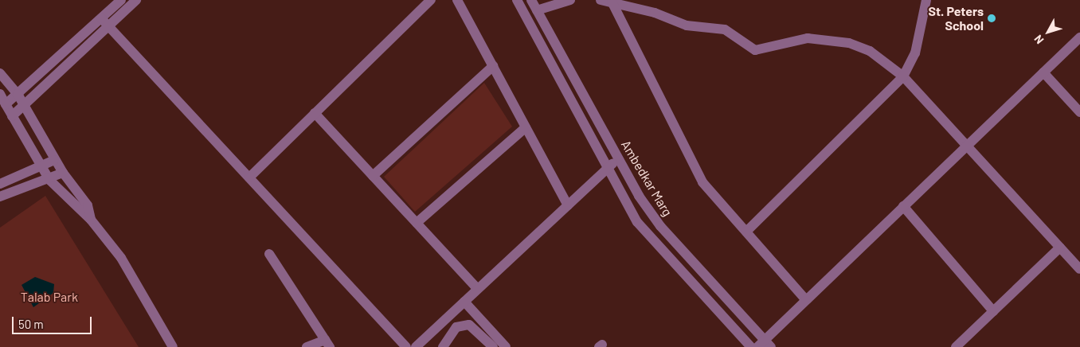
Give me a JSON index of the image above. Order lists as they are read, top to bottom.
{
  "streets": {
    "street": ["Ambedkar Marg"]
  },
  "parks": ["Talab Park"],
  "places": ["St. Peters School"],
  "scale_bar": "50 m",
  "north": "bottom left"
}
